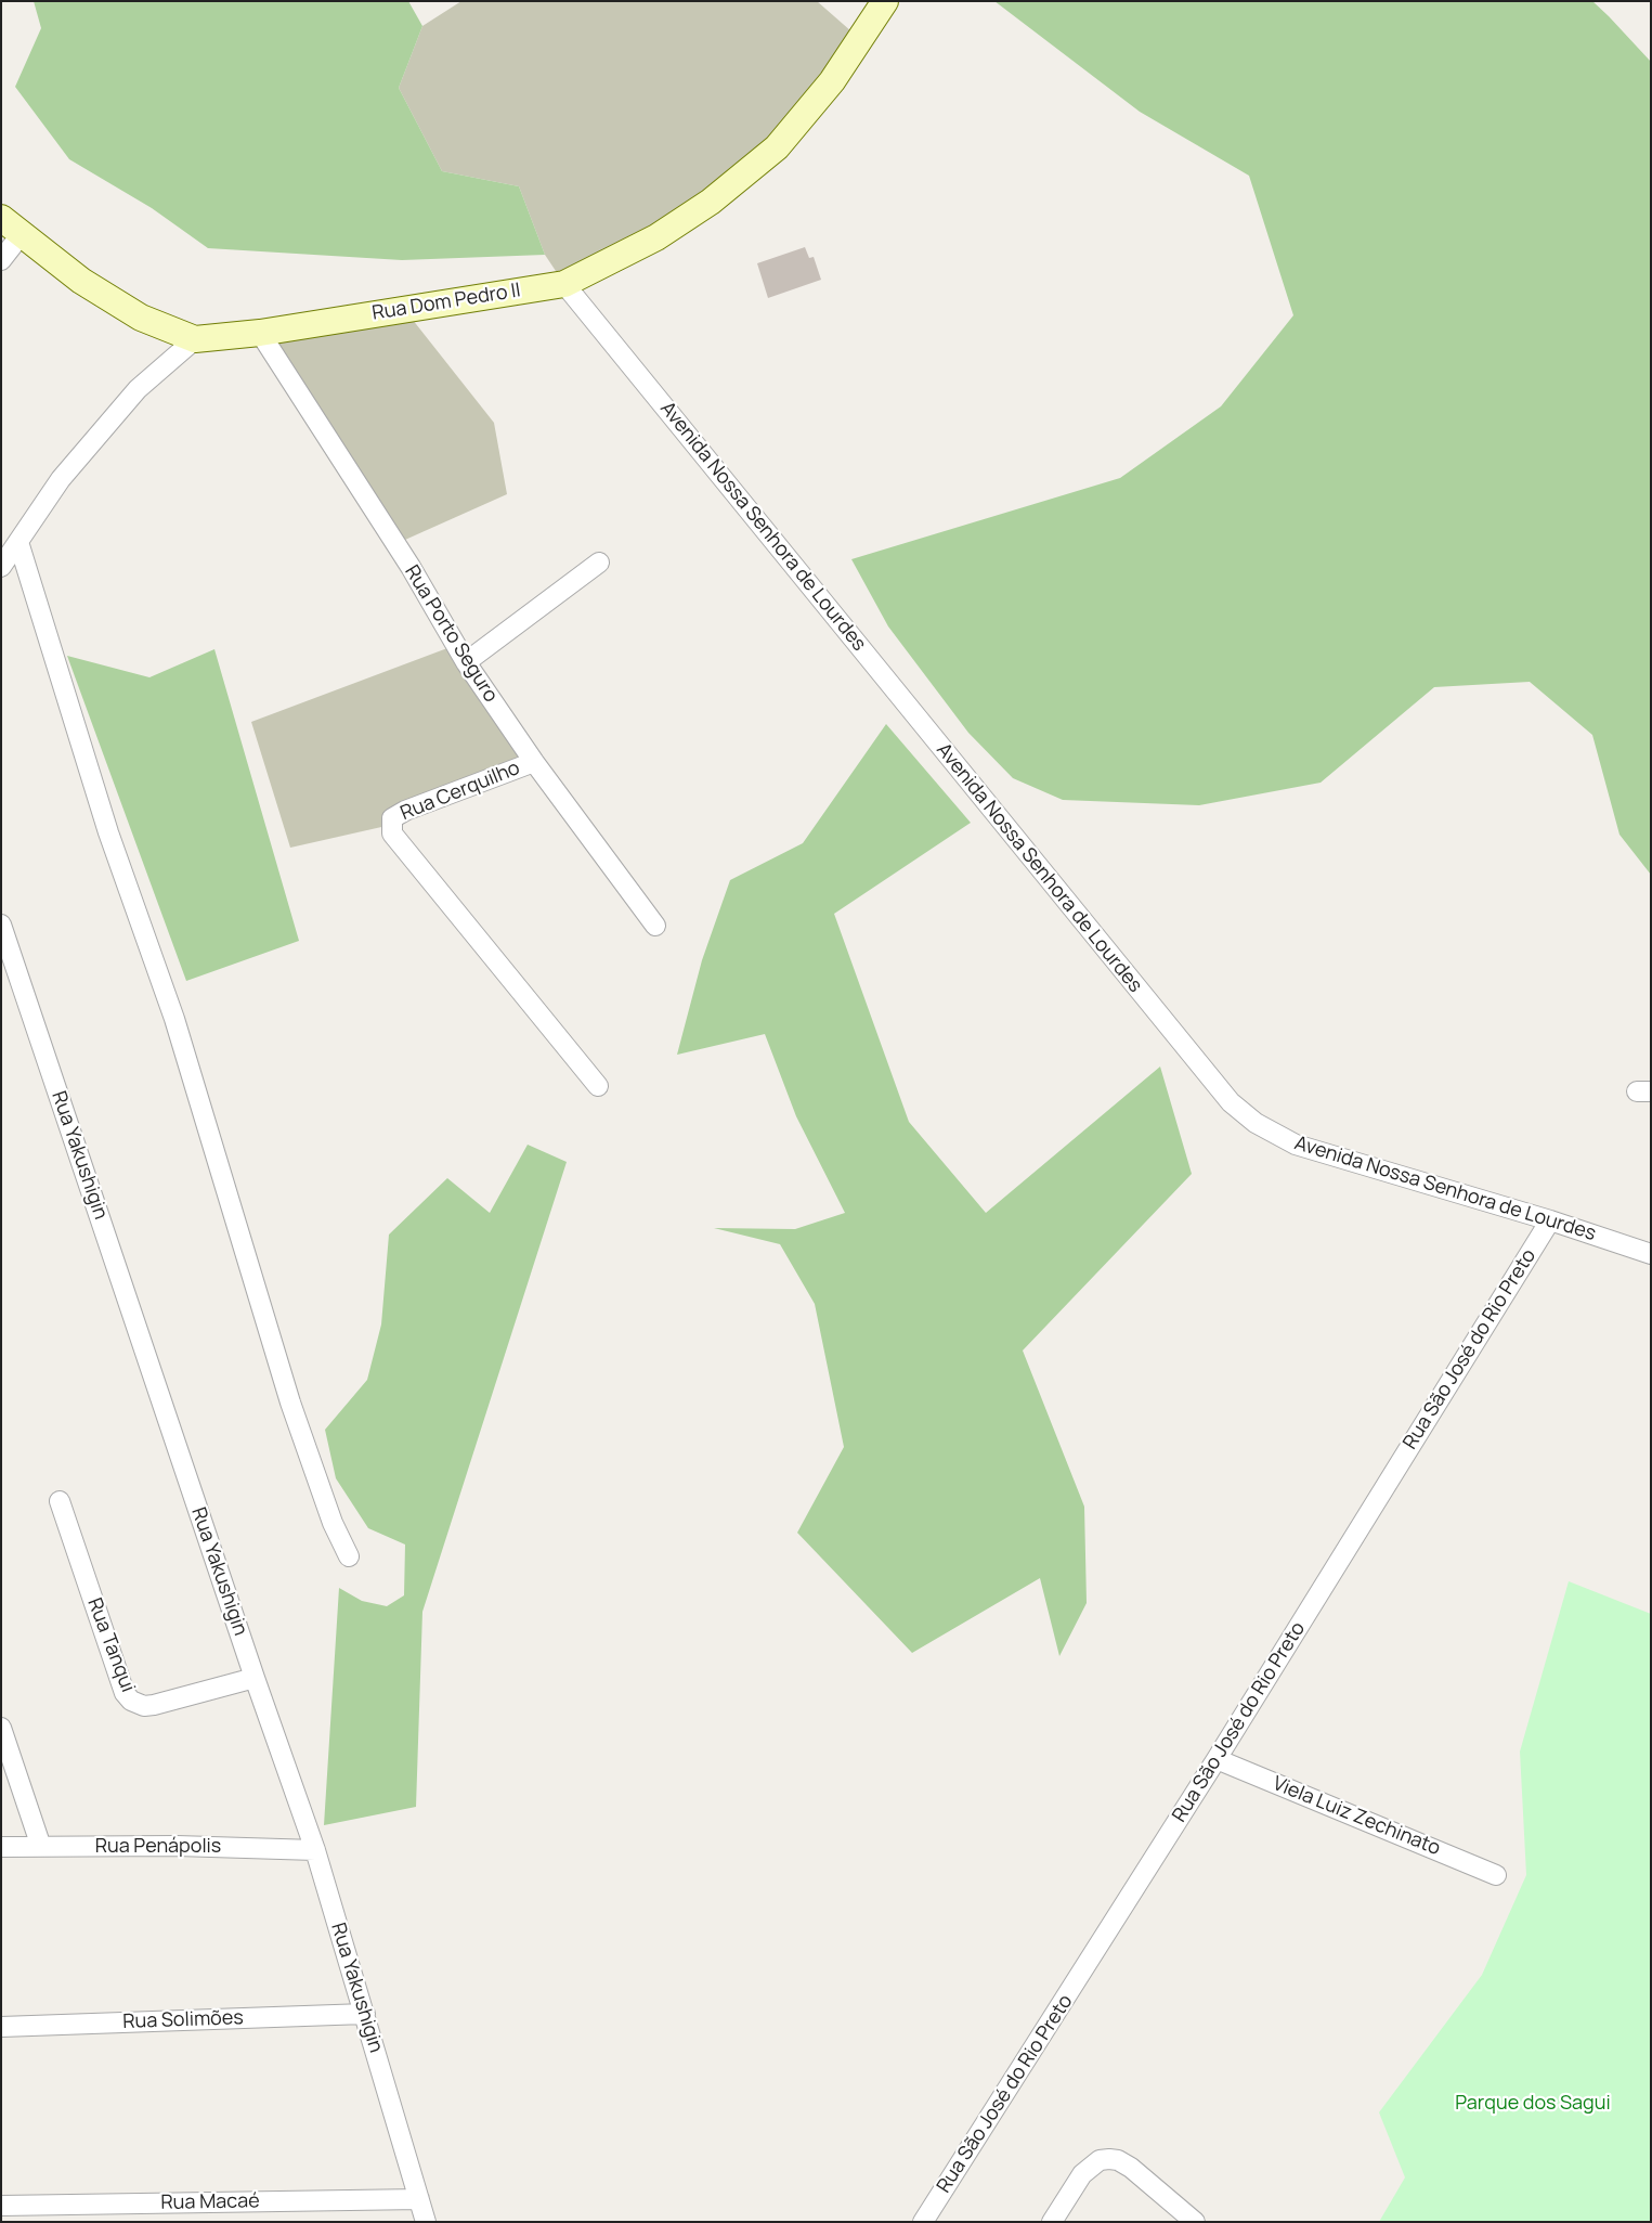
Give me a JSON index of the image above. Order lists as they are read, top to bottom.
{
  "streets": {
    "street": [
      "Rua Dom Pedro II",
      "Avenida Nossa Senhora de Lourdes",
      "Rua Porto Seguro",
      "Rua Cerquilho",
      "Rua Yakushigin",
      "Rua São José do Rio Preto",
      "Rua Tanqui",
      "Viela Luiz Zechinato",
      "Rua Penápolis",
      "Rua Solimões",
      "Rua Macaé"
    ]
  },
  "crossings": [
    ["Rua Dom Pedro II", "Avenida Nossa Senhora de Lourdes"],
    ["Rua Dom Pedro II", "Rua Porto Seguro"],
    ["Avenida Nossa Senhora de Lourdes", "Rua São José do Rio Preto"],
    ["Rua Porto Seguro", "Rua Cerquilho"],
    ["Rua Yakushigin", "Rua Tanqui"],
    ["Rua Yakushigin", "Rua Penápolis"],
    ["Rua Yakushigin", "Rua Solimões"],
    ["Rua Yakushigin", "Rua Macaé"],
    ["Rua São José do Rio Preto", "Viela Luiz Zechinato"]
  ],
  "parks": ["Parque dos Sagui"]
}
